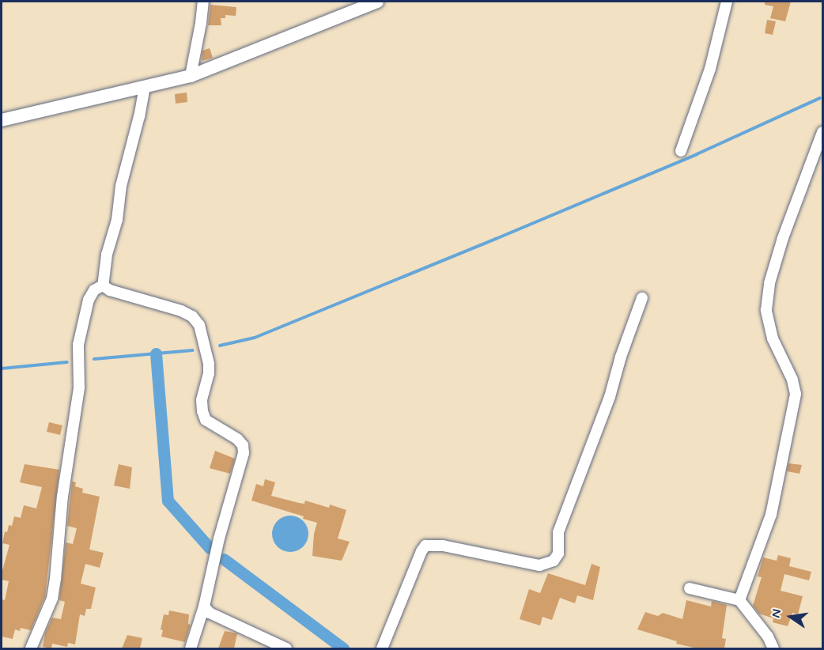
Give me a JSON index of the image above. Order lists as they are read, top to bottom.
{
  "north": "left"
}
